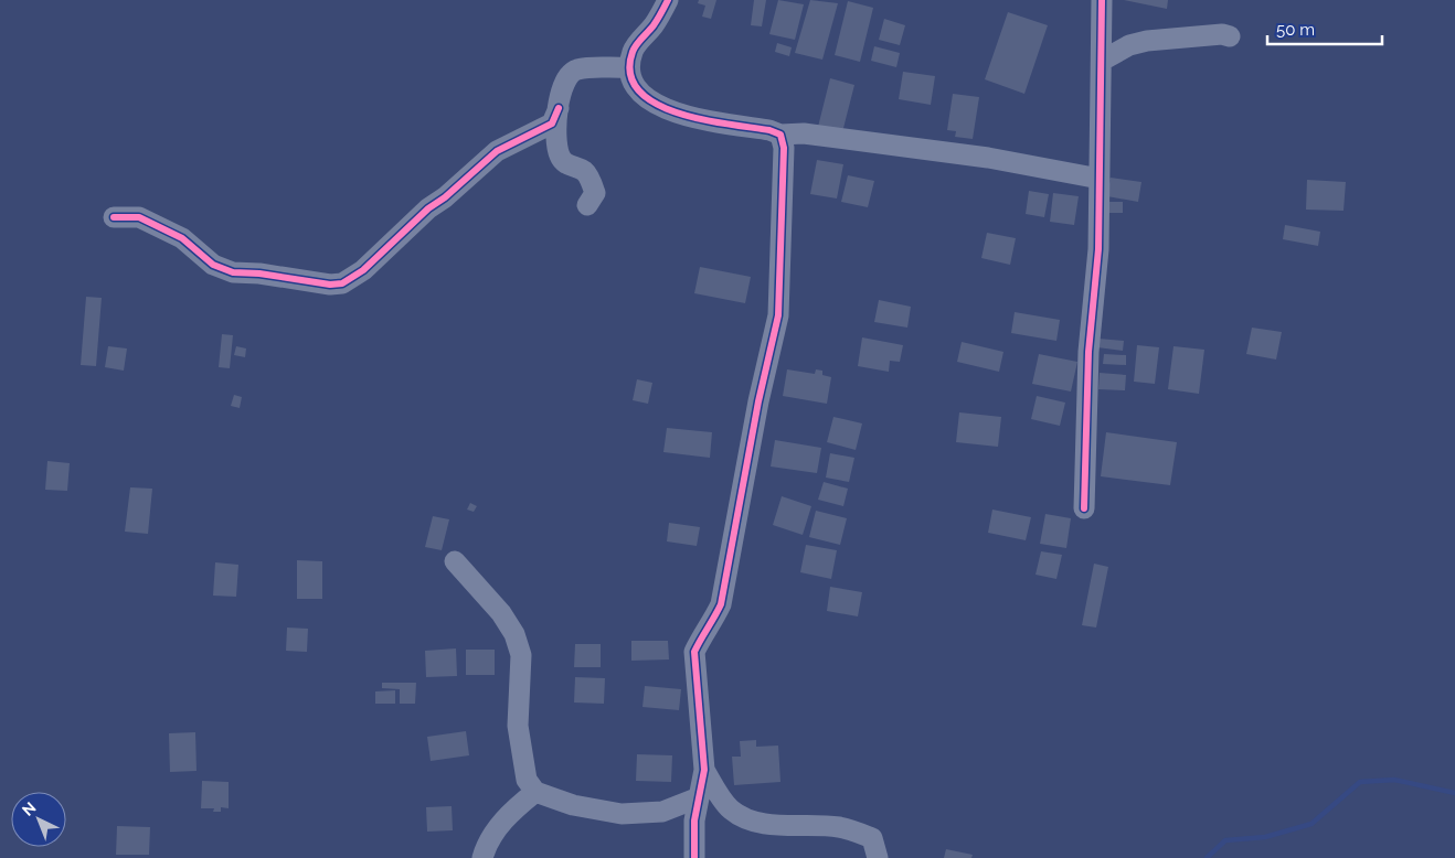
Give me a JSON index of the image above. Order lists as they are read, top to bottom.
{
  "scale_bar": "50 m",
  "north": "top left"
}
